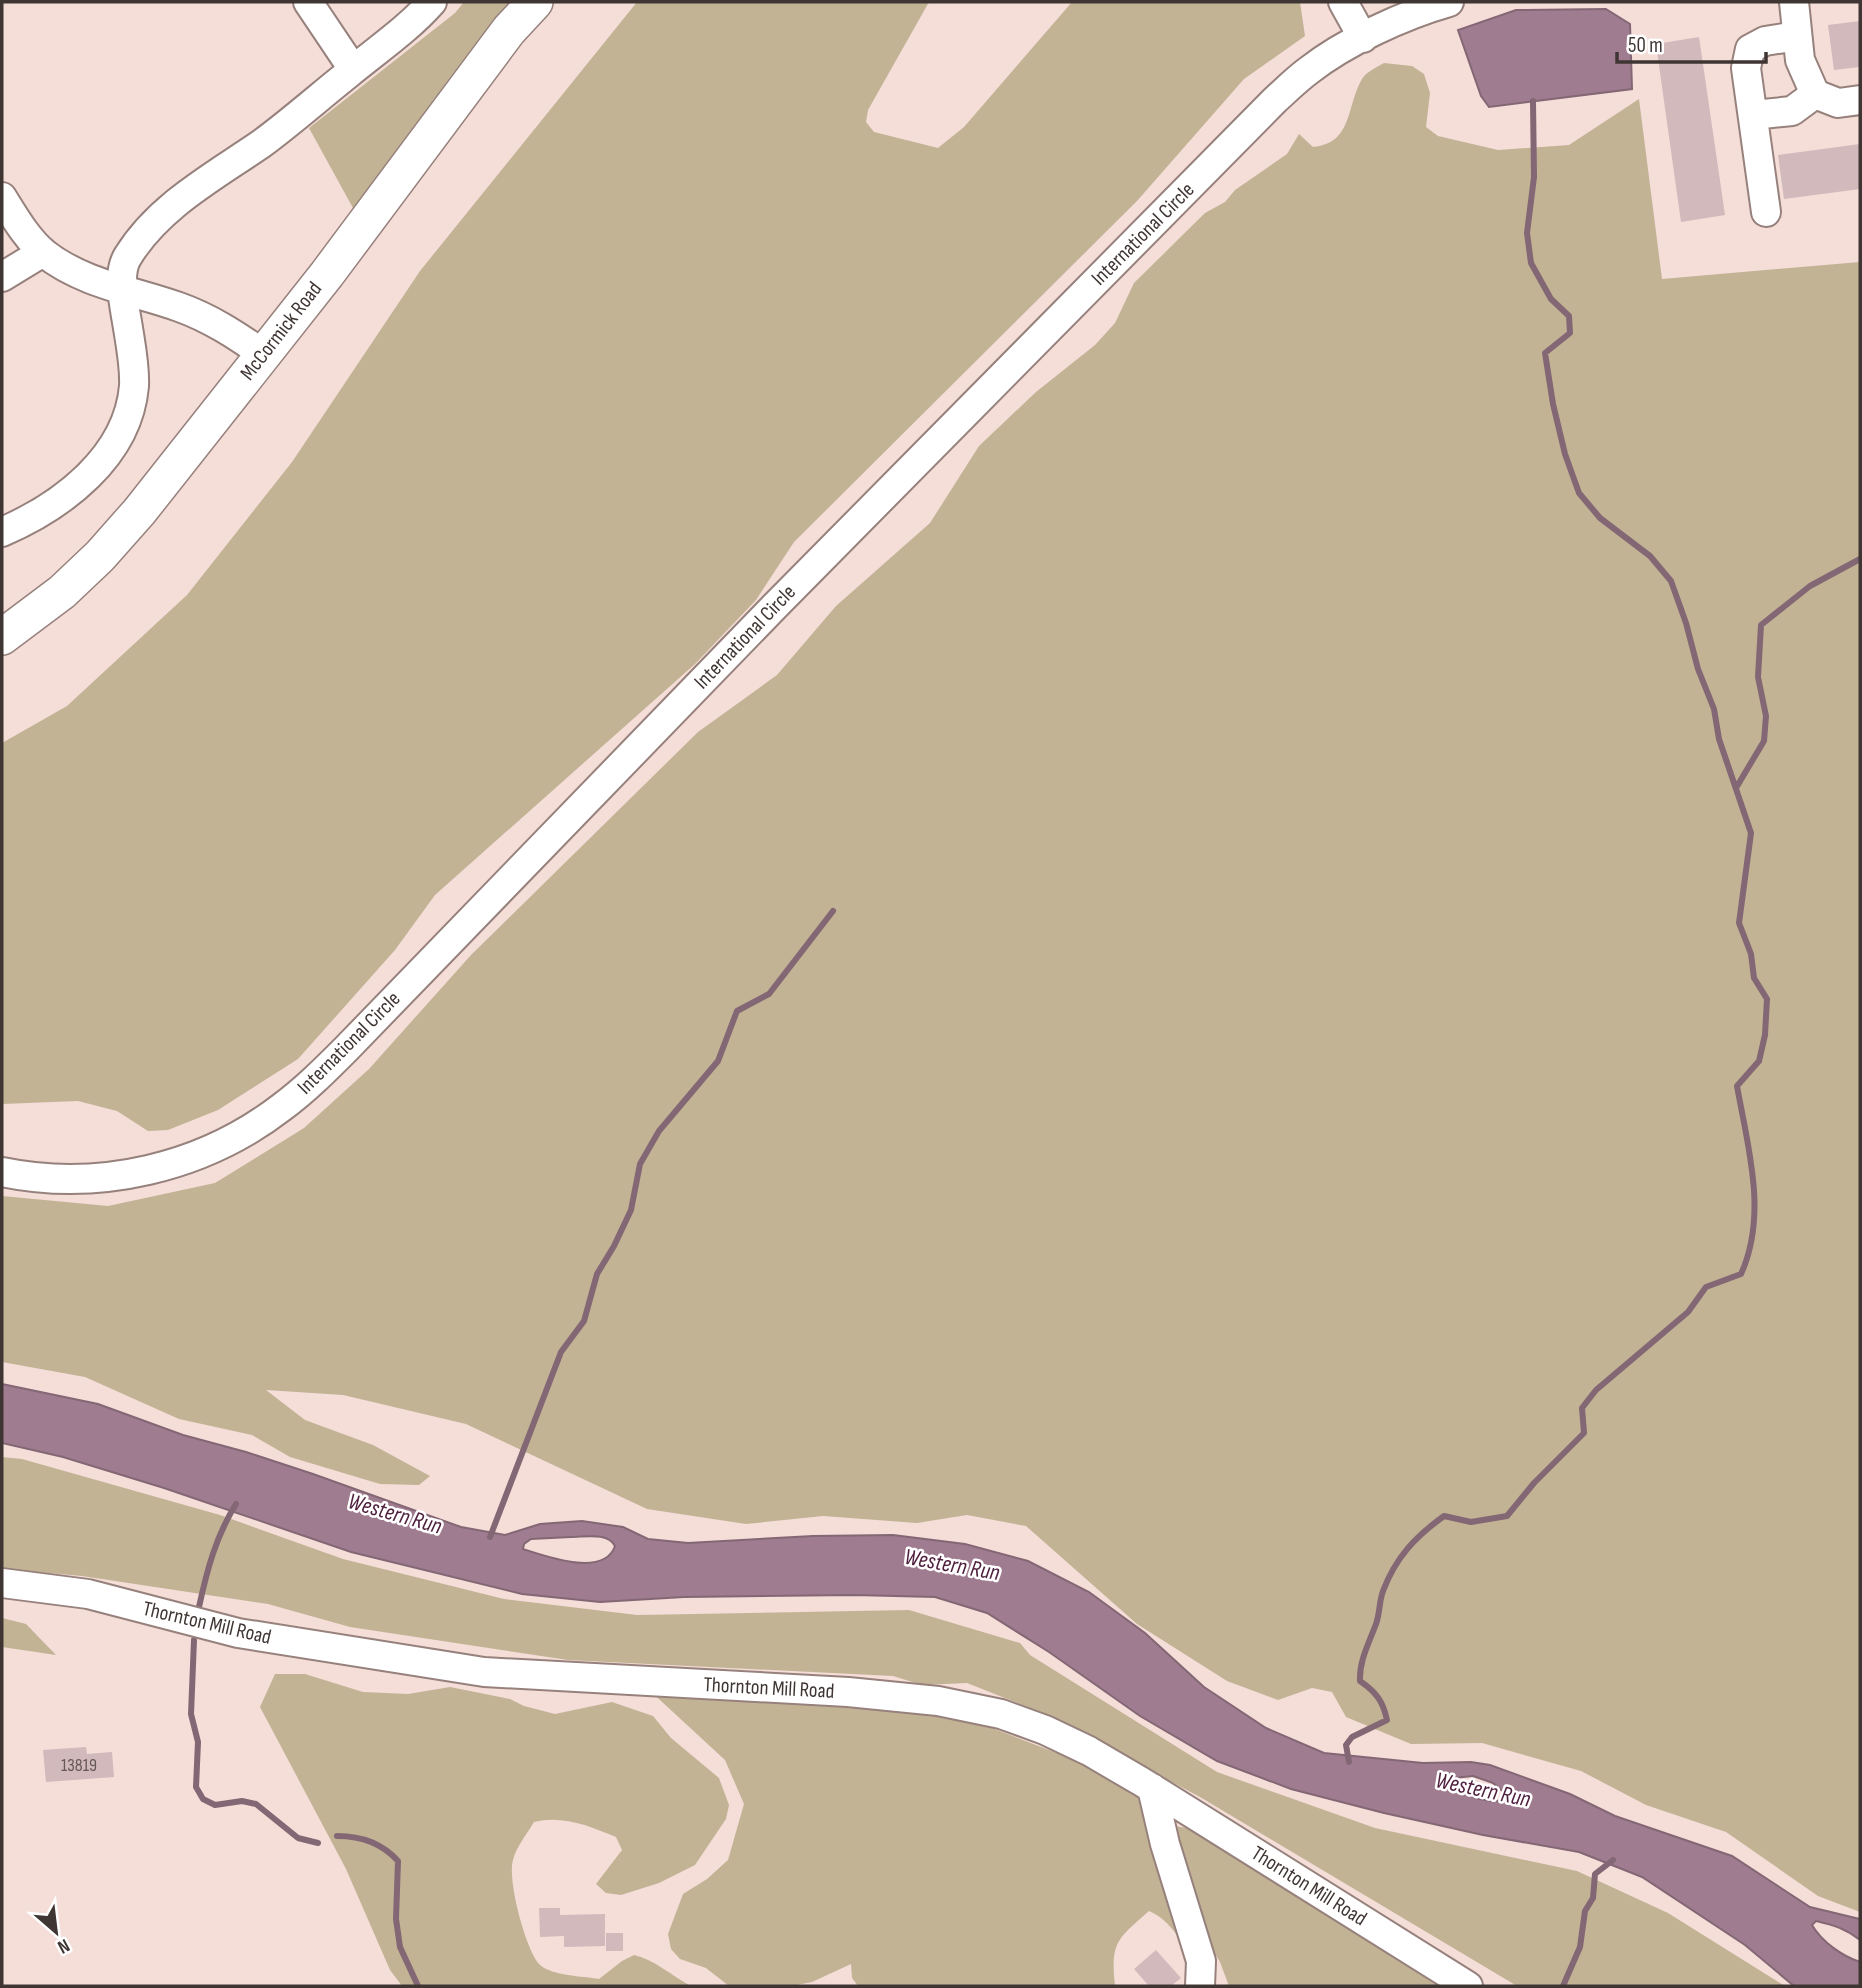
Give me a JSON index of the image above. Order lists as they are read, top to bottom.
{
  "streets": {
    "main road": ["McCormick Road"],
    "street": ["International Circle", "Thornton Mill Road"]
  },
  "water": ["Western Run"],
  "house_numbers": ["13819"],
  "scale_bar": "50 m",
  "north": "bottom right"
}
